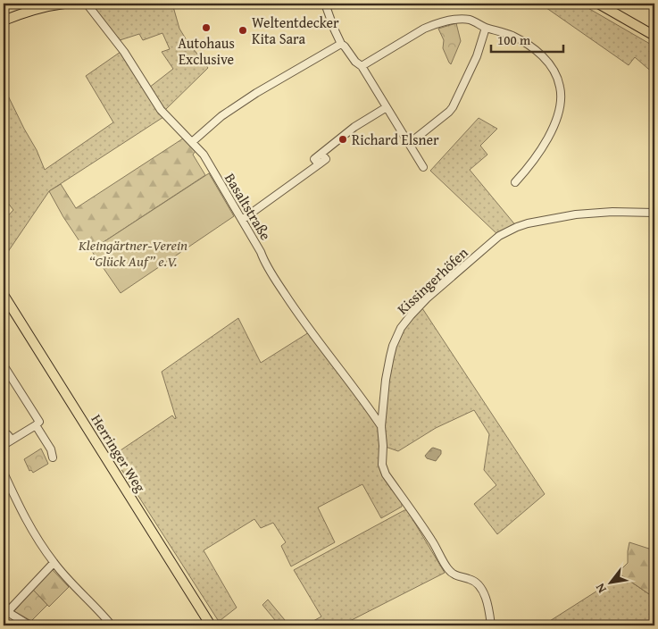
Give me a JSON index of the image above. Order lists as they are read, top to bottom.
{
  "streets": {
    "main road": ["Herringer Weg"],
    "street": ["Basaltstraße", "Kissingerhöfen"]
  },
  "crossings": [
    ["Basaltstraße", "Kissingerhöfen"]
  ],
  "parks": ["Kleingärtner-Verein “Glück Auf” e.V."],
  "places": ["Autohaus Exclusive", "Weltentdecker Kita Sara", "Richard Elsner"],
  "scale_bar": "100 m",
  "north": "bottom left"
}
